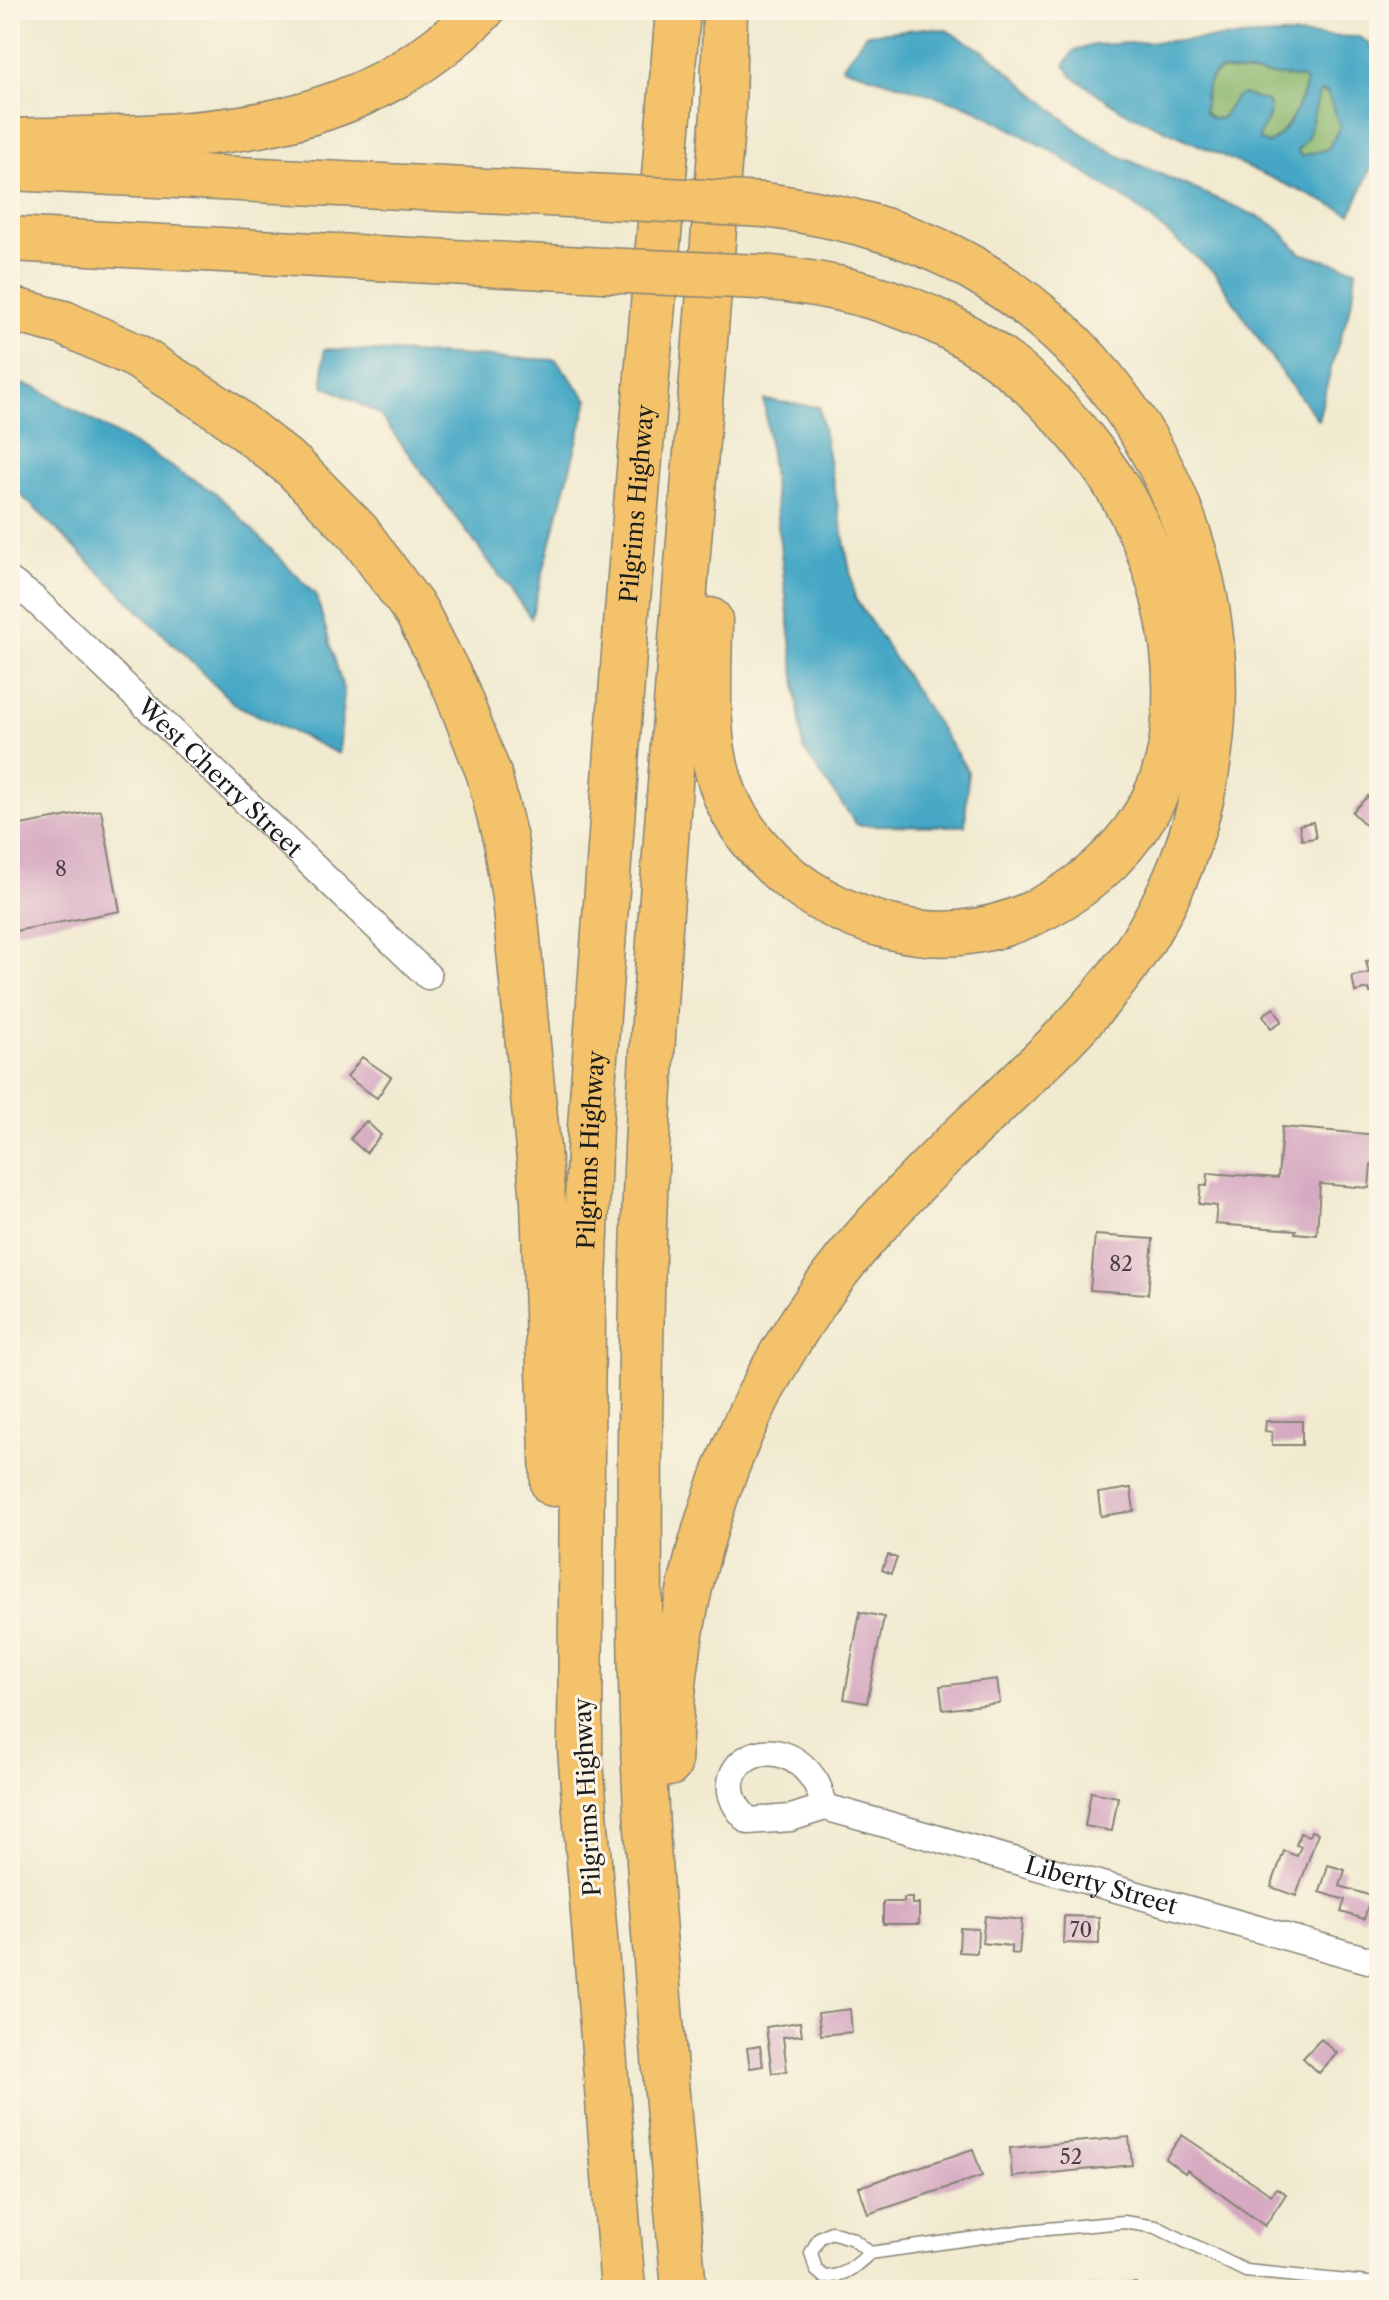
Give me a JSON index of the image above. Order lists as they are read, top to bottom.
{
  "streets": {
    "highway": ["Pilgrims Highway"],
    "street": ["West Cherry Street", "Liberty Street"]
  },
  "house_numbers": [
    "8",
    "82",
    "70",
    "52"
  ]
}
